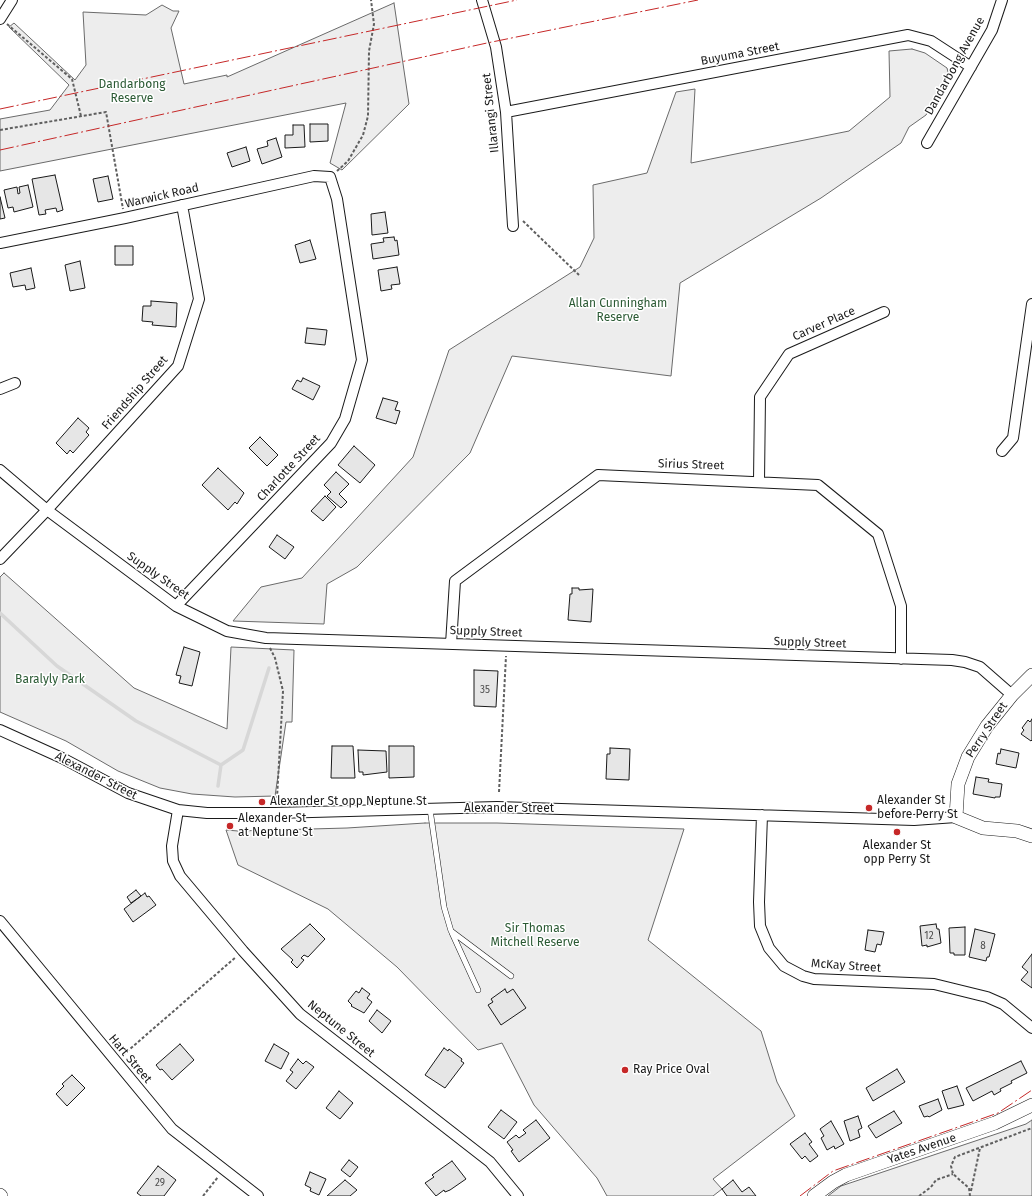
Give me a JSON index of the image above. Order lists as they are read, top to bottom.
{
  "streets": {
    "street": [
      "Buyuma Street",
      "Dandarbong Avenue",
      "Illarangi Street",
      "Warwick Road",
      "Carver Place",
      "Friendship Street",
      "Sirius Street",
      "Charlotte Street",
      "Supply Street",
      "Perry Street",
      "Alexander Street",
      "McKay Street",
      "Neptune Street",
      "Hart Street",
      "Yates Avenue"
    ]
  },
  "crossings": [
    ["Buyuma Street", "Dandarbong Avenue"],
    ["Buyuma Street", "Illarangi Street"],
    ["Warwick Road", "Friendship Street"],
    ["Warwick Road", "Charlotte Street"],
    ["Carver Place", "Sirius Street"],
    ["Friendship Street", "Supply Street"],
    ["Sirius Street", "Supply Street"],
    ["Charlotte Street", "Supply Street"],
    ["Supply Street", "Perry Street"],
    ["Perry Street", "Alexander Street"],
    ["Alexander Street", "McKay Street"],
    ["Alexander Street", "Neptune Street"]
  ],
  "parks": [
    "Dandarbong Reserve",
    "Allan Cunningham Reserve",
    "Baralyly Park",
    "Sir Thomas Mitchell Reserve"
  ],
  "places": [
    "Alexander St opp Neptune St",
    "Alexander St before Perry St",
    "Alexander St at Neptune St",
    "Alexander St opp Perry St",
    "Ray Price Oval"
  ],
  "house_numbers": [
    "35",
    "12",
    "8",
    "29"
  ]
}
